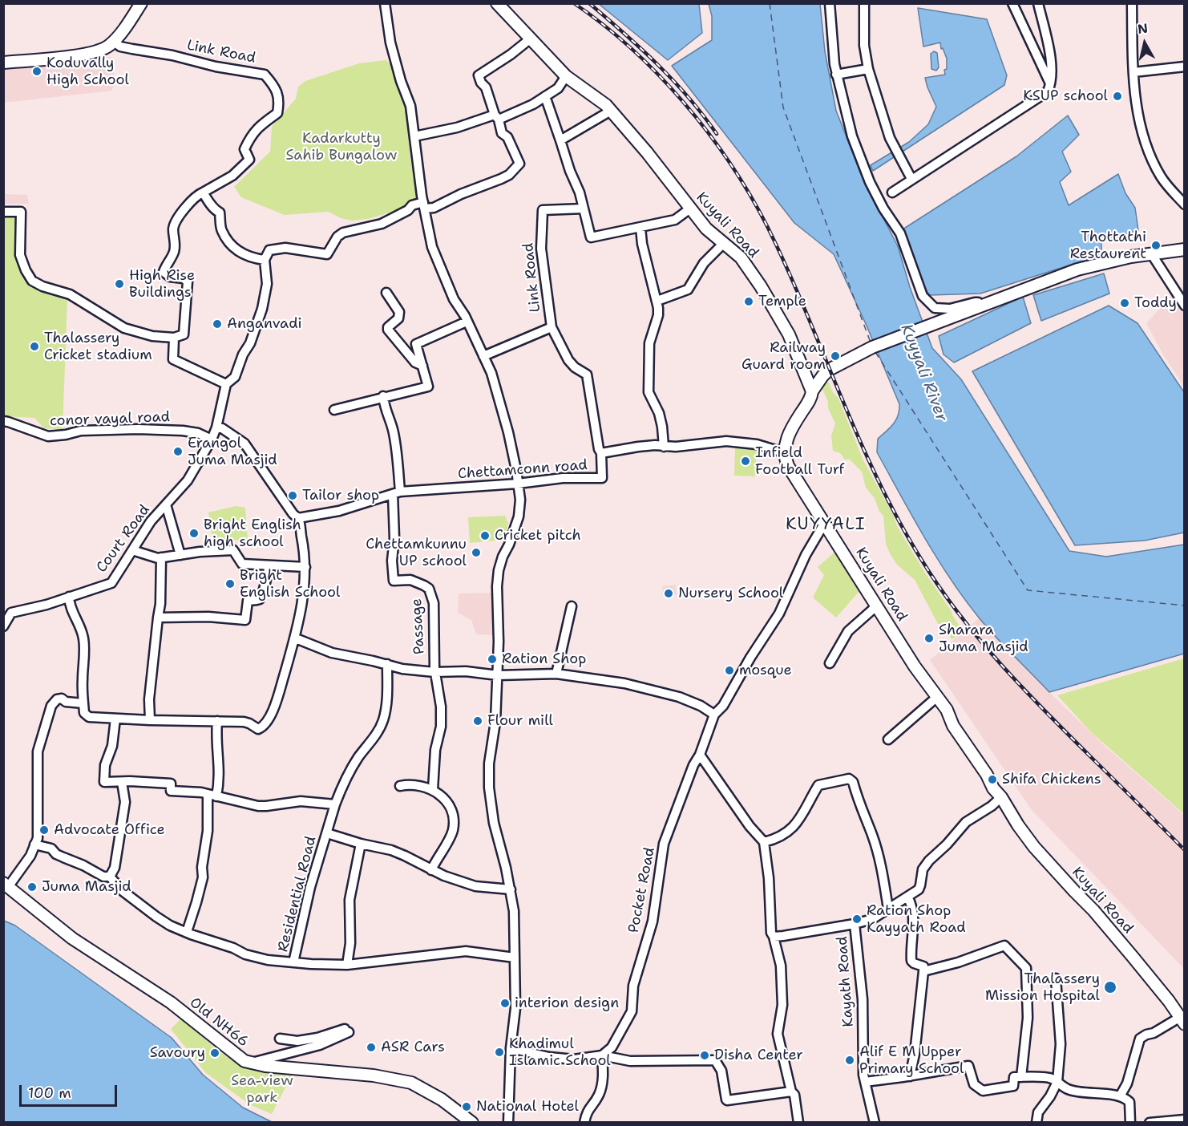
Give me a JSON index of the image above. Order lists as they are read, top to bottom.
{
  "streets": {
    "main road": ["Kuyali Road", "Old NH66"],
    "street": [
      "Link Road",
      "conor vayal road",
      "Chettamconn road",
      "Court Road",
      "Passage",
      "Pocket Road",
      "Residential Road",
      "Kayath Road"
    ]
  },
  "crossings": [
    ["Link Road", "Chettamconn road"],
    ["Kuyali Road", "Chettamconn road"],
    ["Kuyali Road", "Pocket Road"],
    ["Kuyali Road", "Kayath Road"],
    ["conor vayal road", "Court Road"],
    ["Chettamconn road", "Passage"]
  ],
  "districts": ["KUYYALI"],
  "water": ["Kuyyali River"],
  "parks": ["Kadarkutty Sahib Bungalow", "Sea-view park"],
  "places": [
    "Koduvally High School",
    "KSUP school",
    "Thottathi Restaurent",
    "High Rise Buildings",
    "Temple",
    "Toddy",
    "Anganvadi",
    "Thalassery Cricket stadium",
    "Railway Guard room",
    "Erangol Juma Masjid",
    "Infield Football Turf",
    "Tailor shop",
    "Bright English high school",
    "Cricket pitch",
    "Chettamkunnu UP school",
    "Bright English School",
    "Nursery School",
    "Sharara Juma Masjid",
    "Ration Shop",
    "mosque",
    "Flour mill",
    "Shifa Chickens",
    "Advocate Office",
    "Juma Masjid",
    "Ration Shop Kayyath Road",
    "Thalassery Mission Hospital",
    "interion design",
    "ASR Cars",
    "Khadimul Islamic School",
    "Savoury",
    "Disha Center",
    "Alif E M Upper Primary School",
    "National Hotel"
  ],
  "scale_bar": "100 m",
  "north": "top"
}
